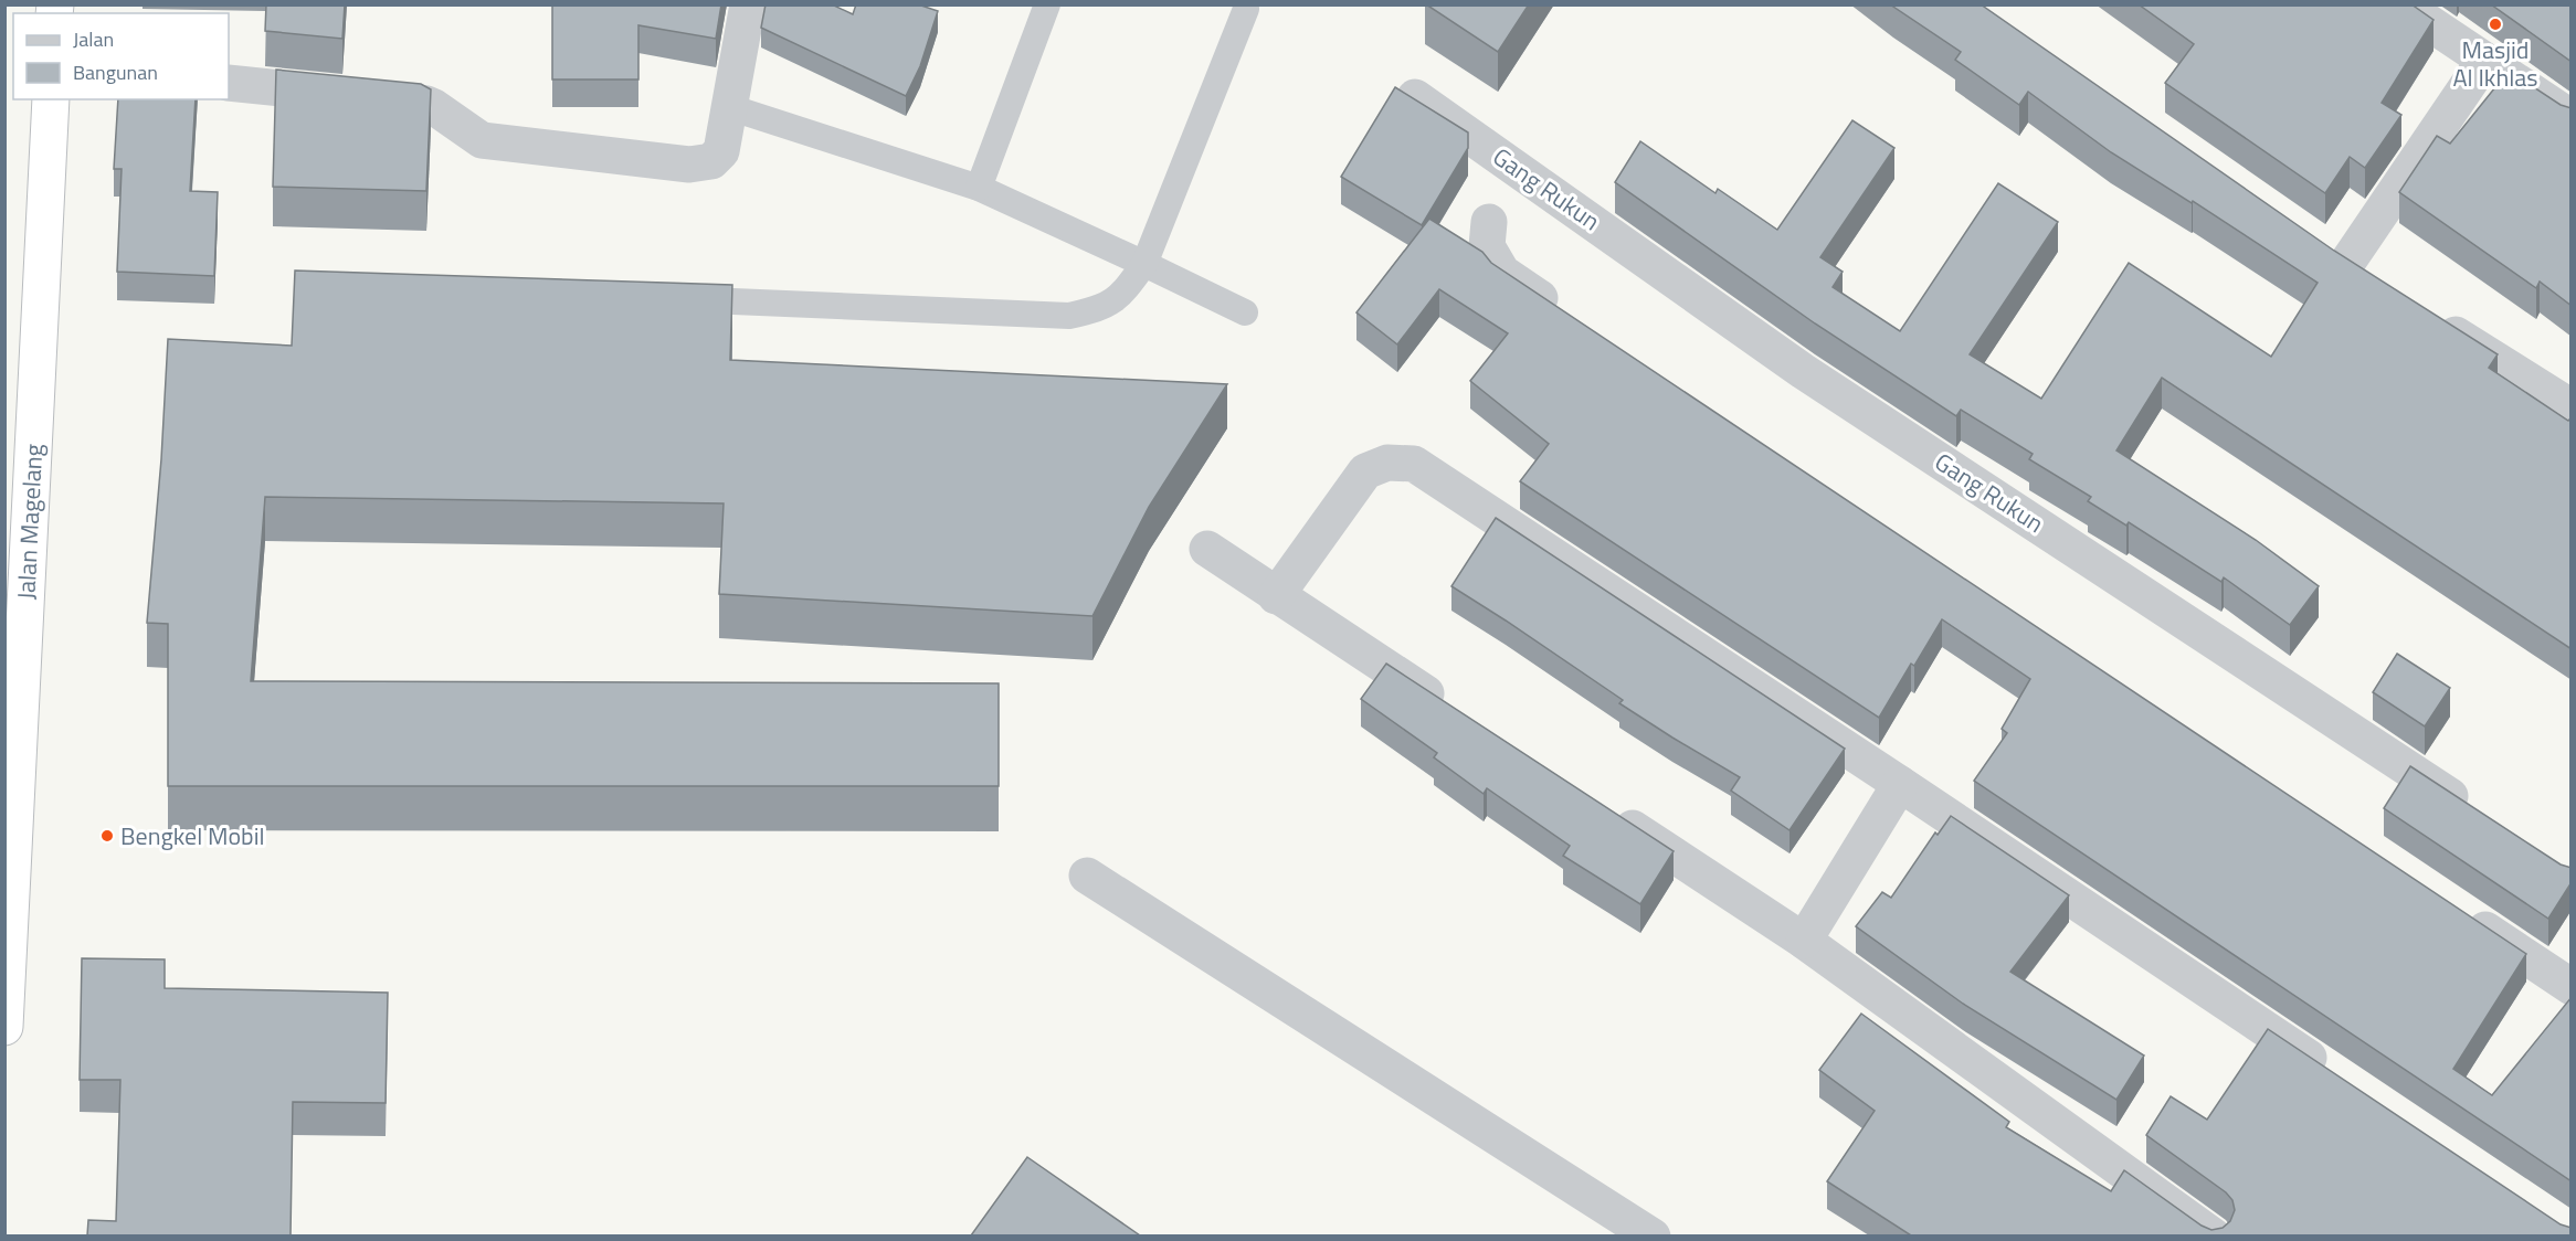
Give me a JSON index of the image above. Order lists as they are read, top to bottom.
{
  "streets": {
    "highway": ["Jalan Magelang"],
    "street": ["Gang Rukun"]
  },
  "places": ["Masjid Al Ikhlas", "Bengkel Mobil"],
  "legend": ["Jalan", "Bangunan"]
}
